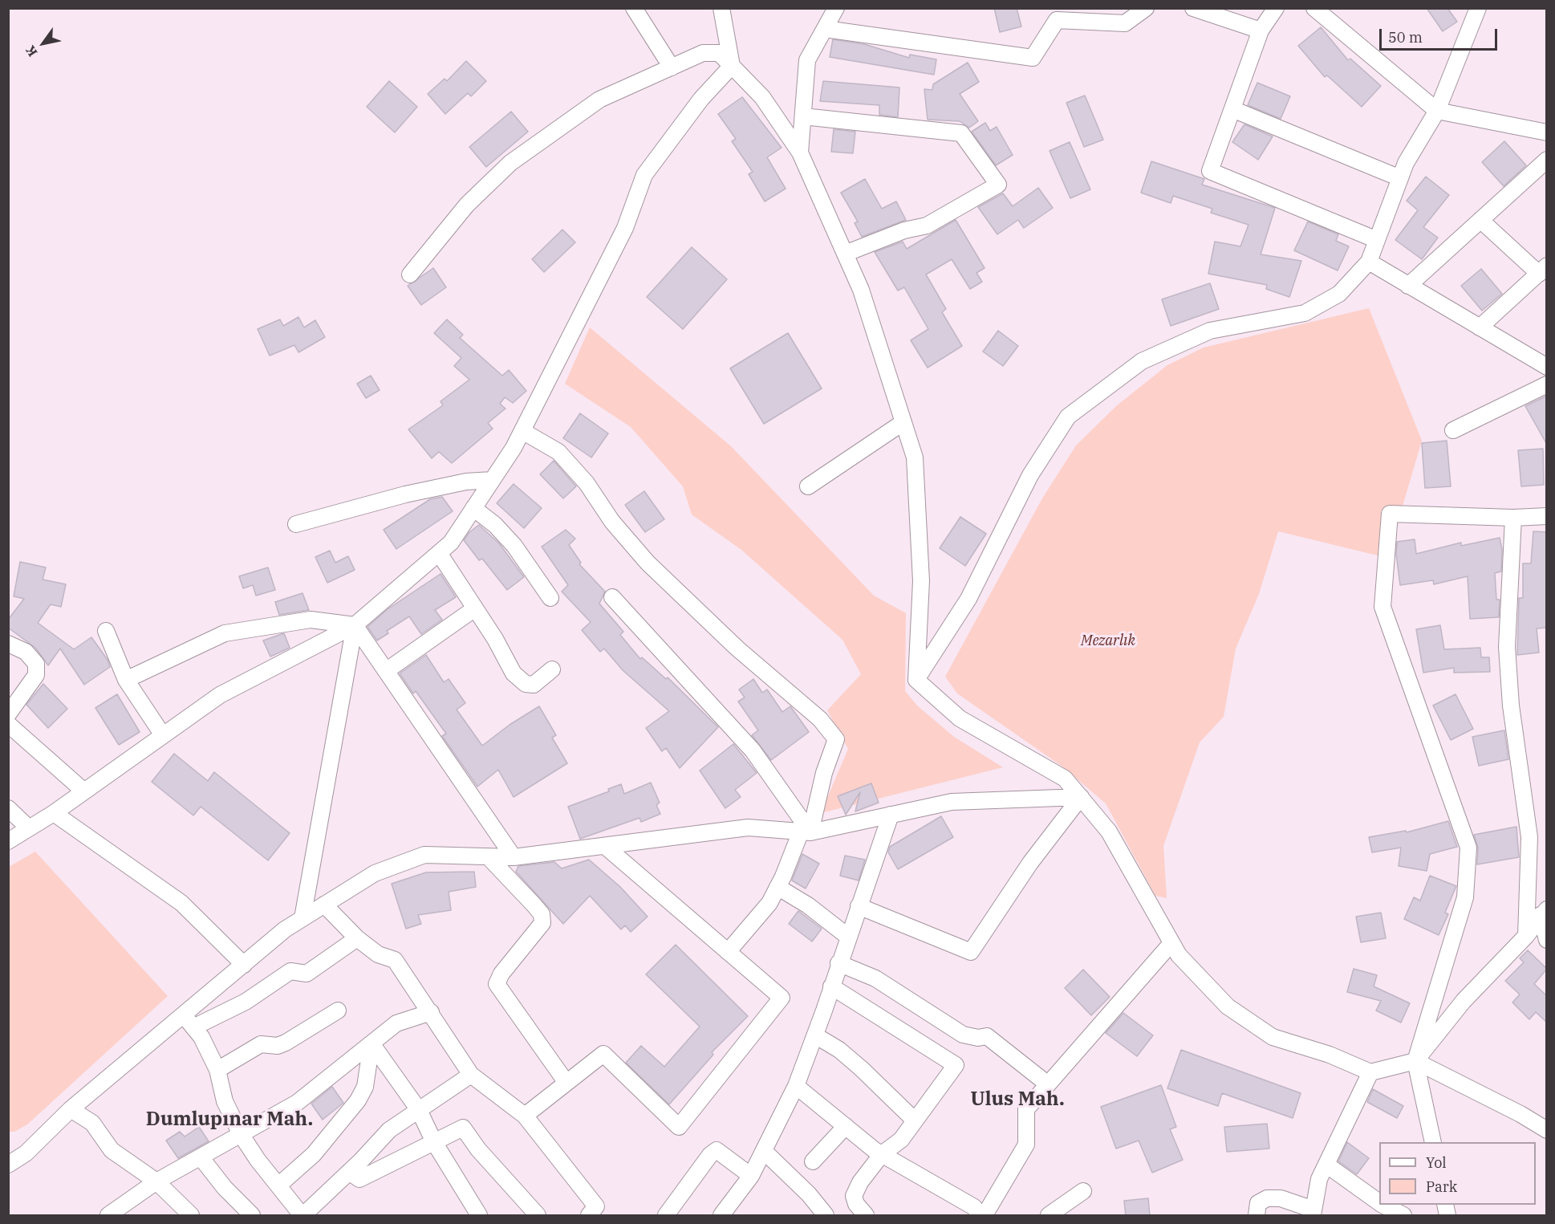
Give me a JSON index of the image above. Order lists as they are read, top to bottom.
{
  "districts": ["Ulus Mah.", "Dumlupınar Mah."],
  "parks": ["Mezarlık"],
  "legend": ["Yol", "Park"],
  "scale_bar": "50 m",
  "north": "bottom left"
}
